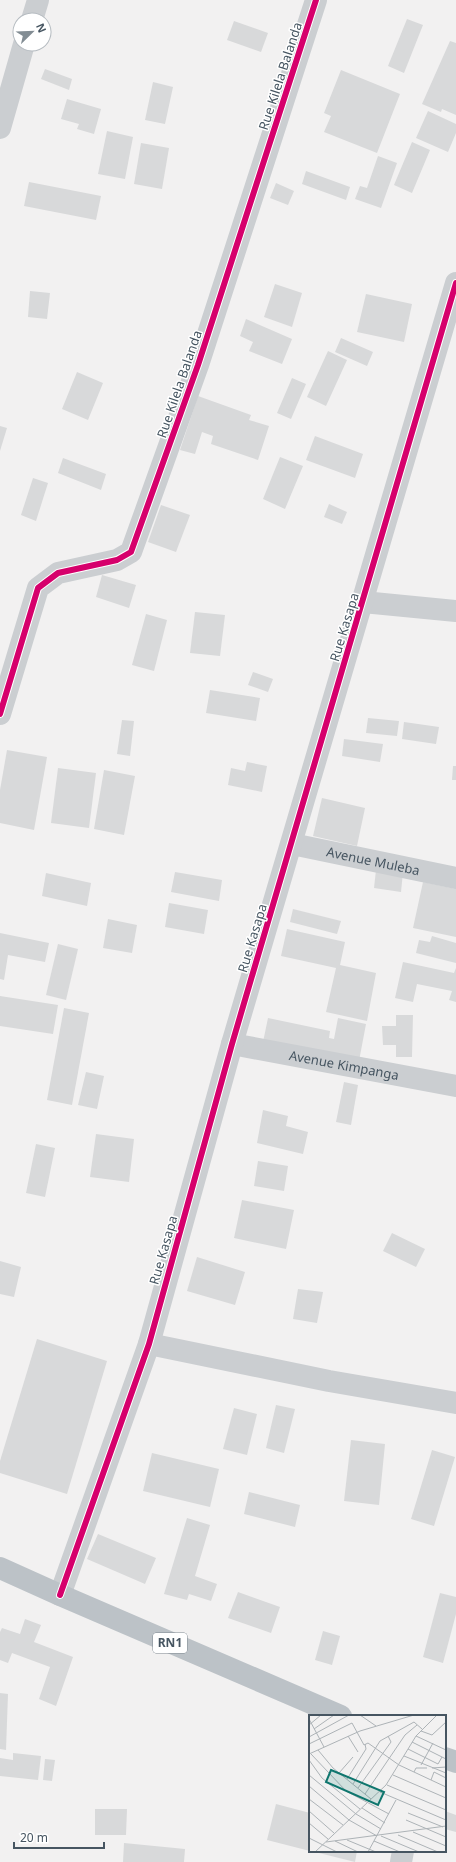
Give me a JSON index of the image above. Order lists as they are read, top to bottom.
{
  "streets": {
    "highway": ["RN1"],
    "street": [
      "Rue Kilela Balanda",
      "Rue Kasapa",
      "Avenue Muleba",
      "Avenue Kimpanga"
    ]
  },
  "crossings": [
    ["Rue Kasapa", "Avenue Muleba"],
    ["Rue Kasapa", "Avenue Kimpanga"],
    ["Rue Kasapa", "RN1"]
  ],
  "scale_bar": "20 m",
  "north": "top right"
}
